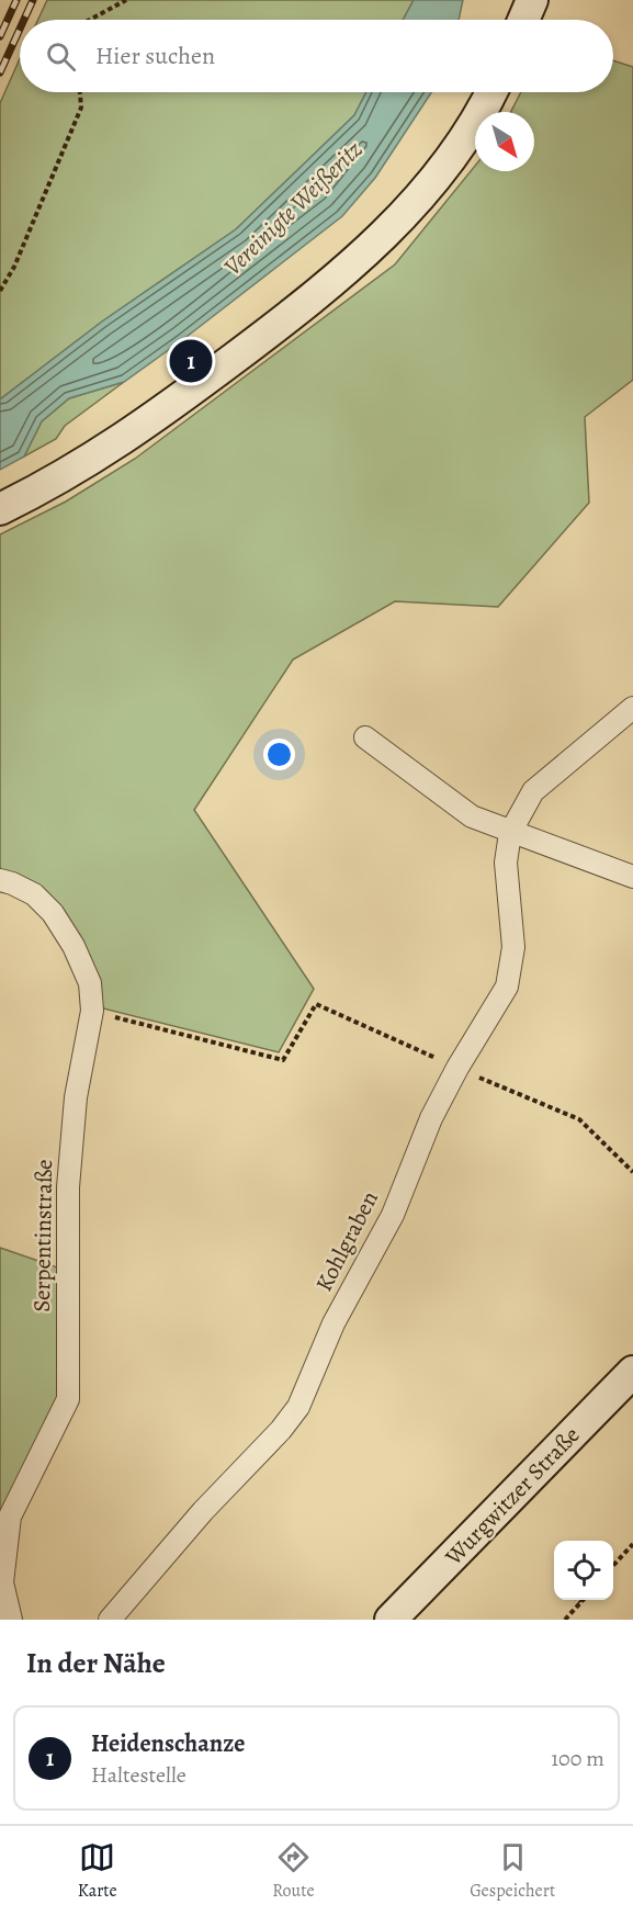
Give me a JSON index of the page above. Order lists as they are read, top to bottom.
{
  "streets": {
    "main road": ["Wurgwitzer Straße"],
    "street": ["Serpentinstraße", "Kohlgraben"]
  },
  "water": ["Vereinigte Weißeritz"],
  "north": "bottom right",
  "page": {
    "search": "Hier suchen",
    "pins": "1",
    "heading": "In der Nähe",
    "list": [
      {
        "mark": "1",
        "name": "Heidenschanze",
        "note": "Haltestelle",
        "value": "100 m"
      }
    ],
    "nav": ["Karte", "Route", "Gespeichert"]
  }
}
